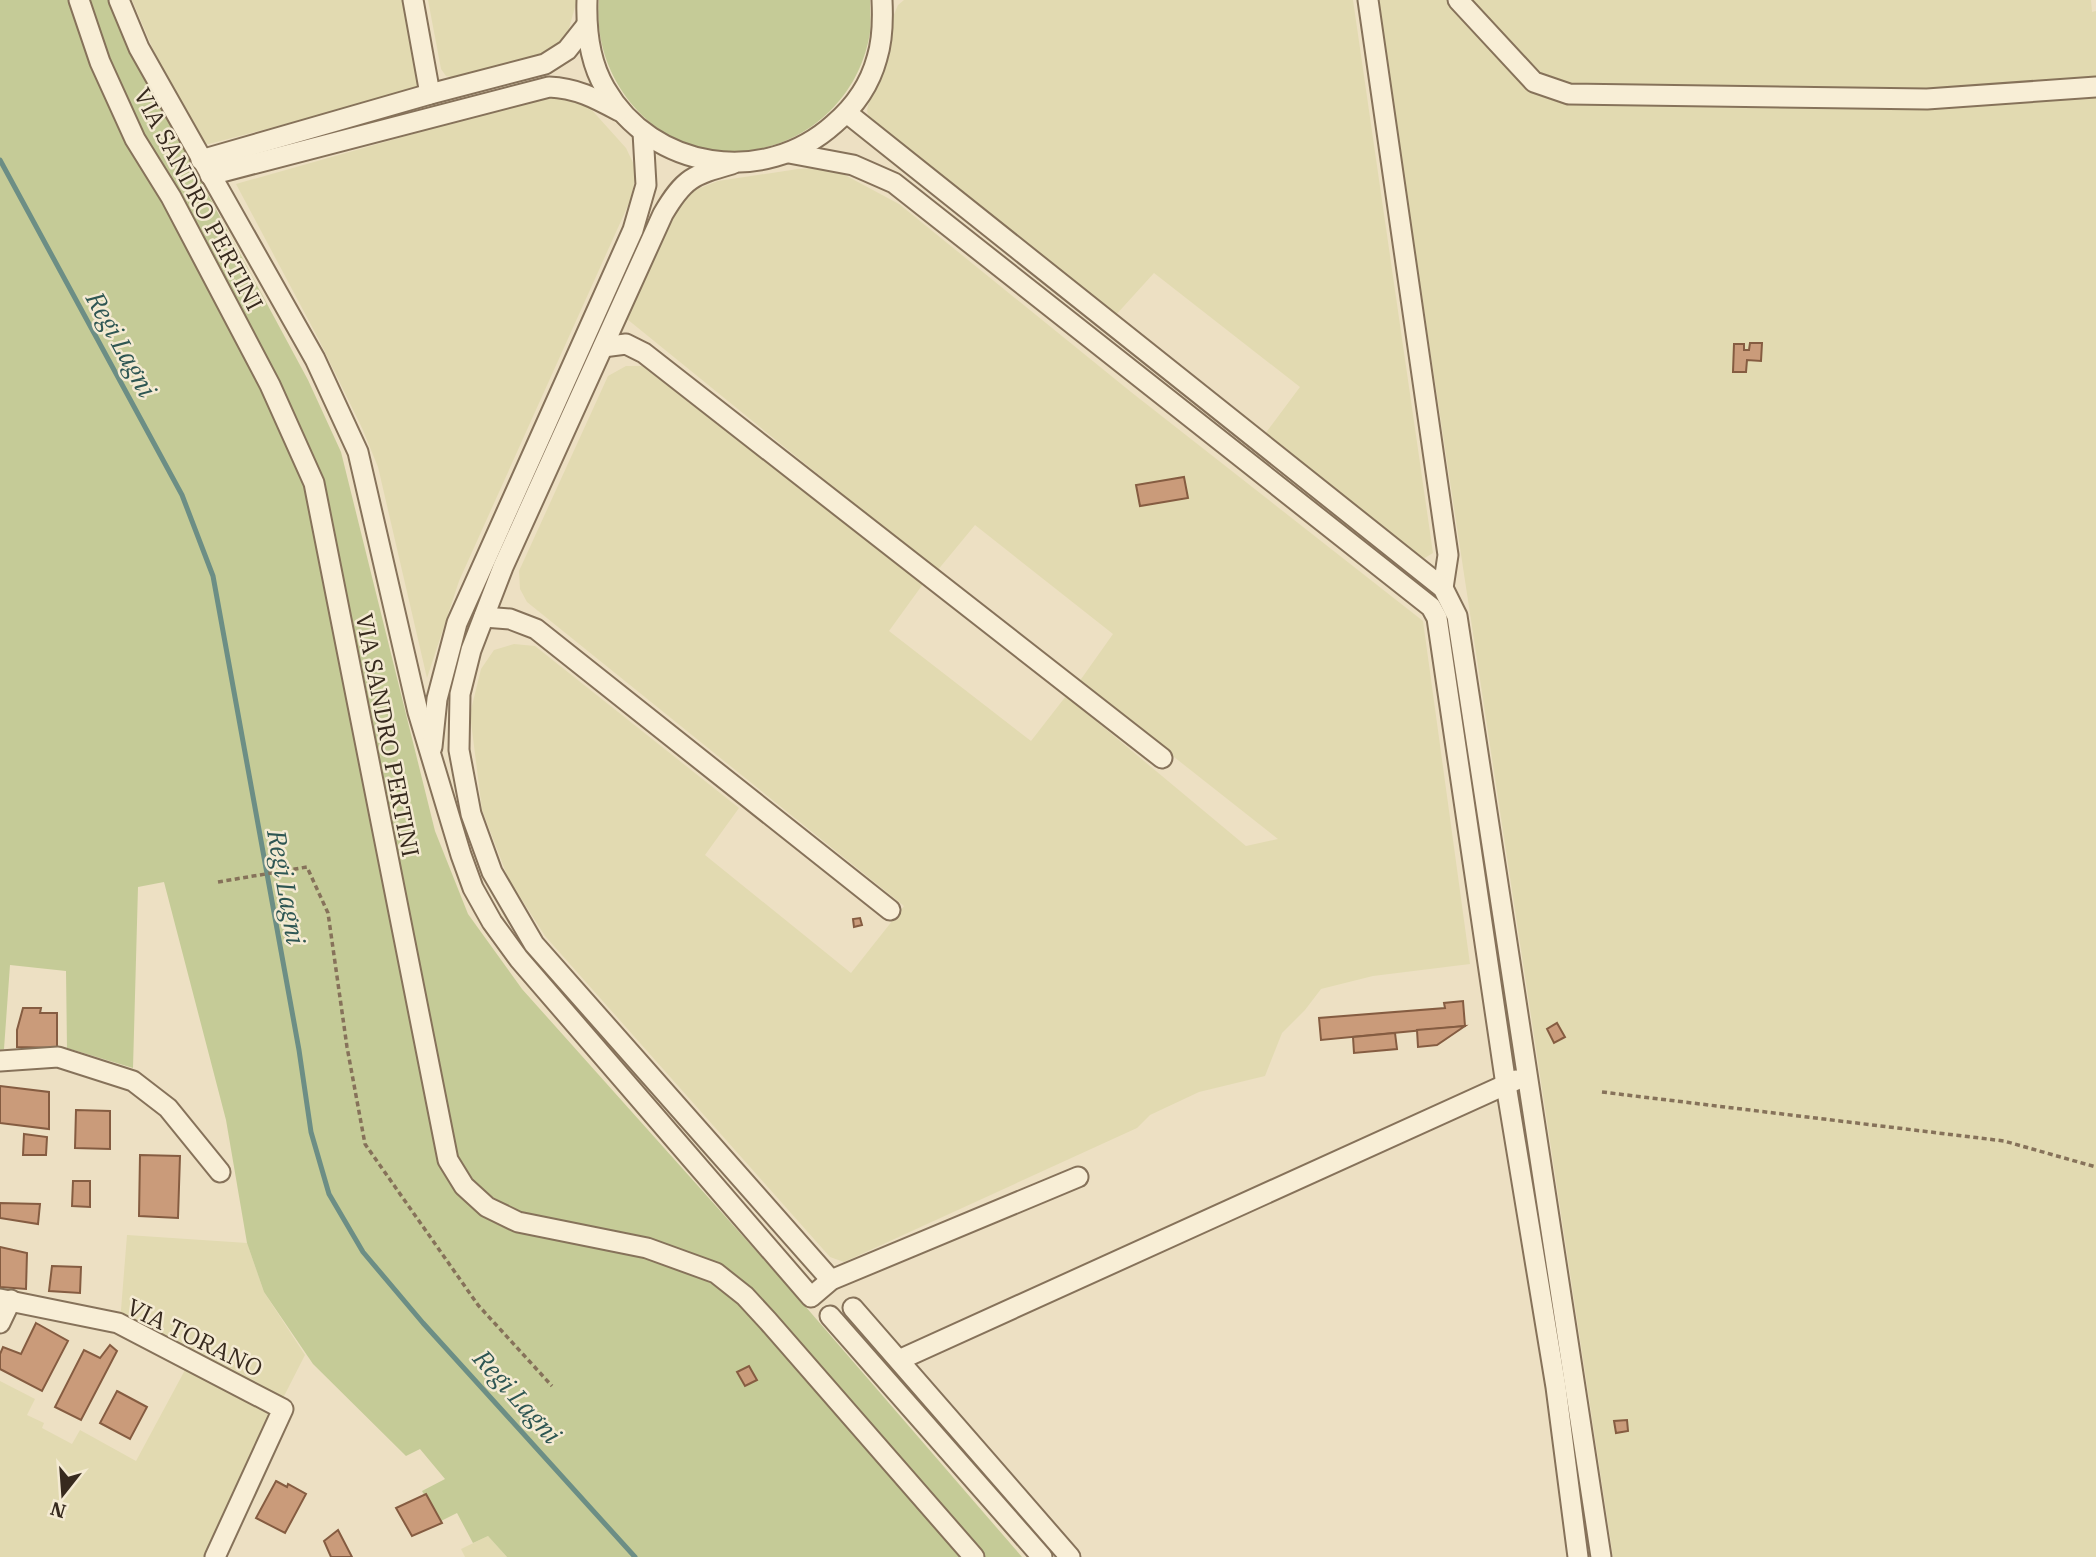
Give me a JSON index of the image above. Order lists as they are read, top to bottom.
{
  "streets": {
    "street": ["VIA SANDRO PERTINI", "VIA TORANO"]
  },
  "water": ["Regi Lagni"],
  "north": "bottom"
}
